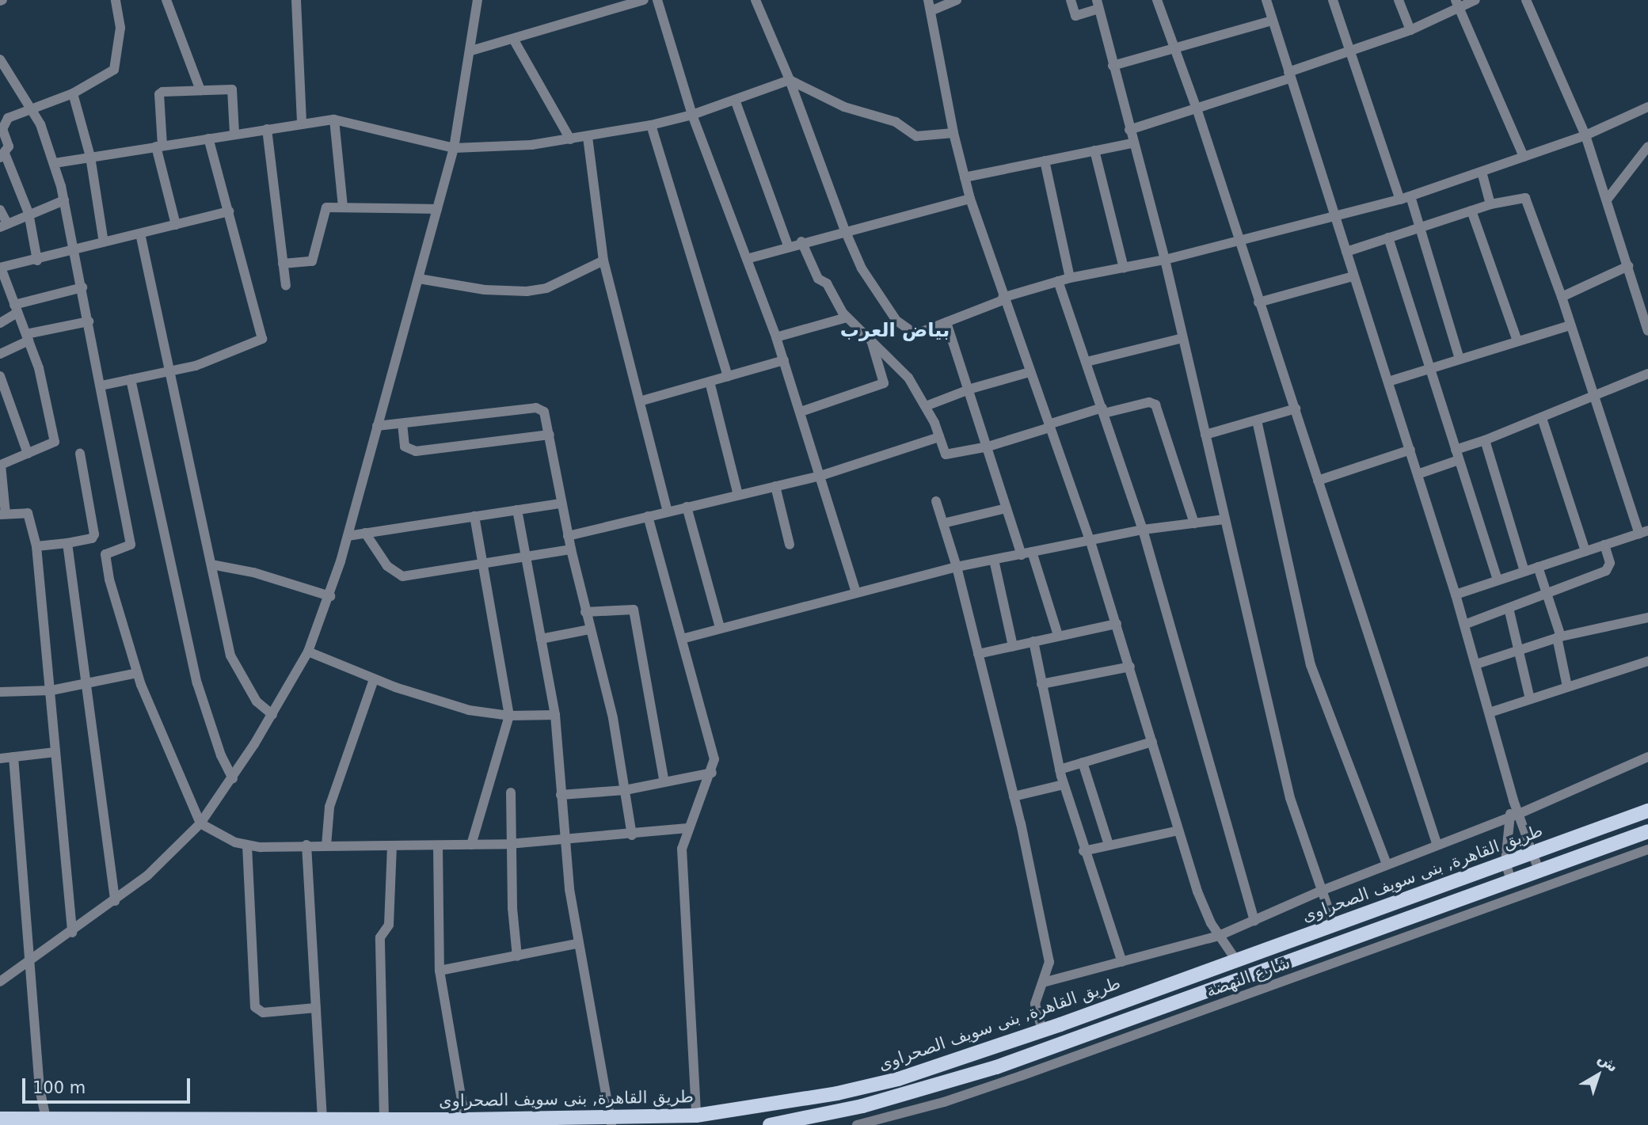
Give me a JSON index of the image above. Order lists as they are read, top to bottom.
{
  "streets": {
    "main road": ["طريق القاهرة, بنى سويف الصحراوى"],
    "street": ["شارع النهضة"]
  },
  "districts": ["بياض العرب"],
  "scale_bar": "100 m",
  "north": "top right"
}
